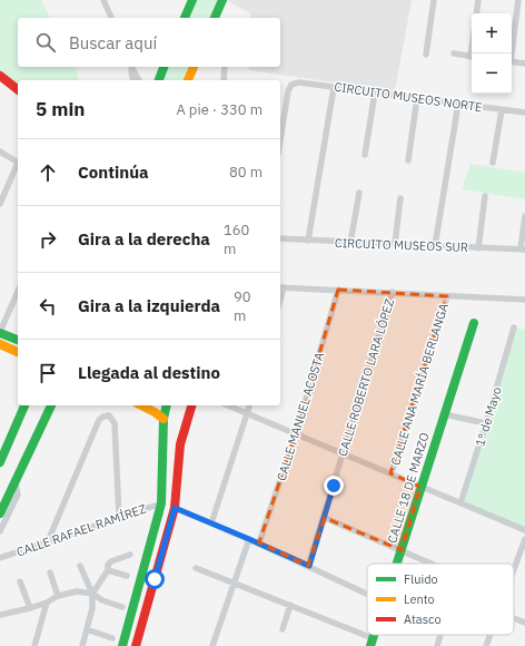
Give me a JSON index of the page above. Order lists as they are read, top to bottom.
{
  "streets": {
    "street": [
      "CIRCUITO MUSEOS NORTE",
      "CIRCUITO MUSEOS SUR",
      "CALLE ROBERTO LARA LÓPEZ",
      "CALLE ANA MARÍA BERLANGA",
      "CALLE MANUEL ACOSTA",
      "1º de Mayo",
      "CALLE 18 DE MARZO",
      "CALLE RAFAEL RAMÍREZ"
    ]
  },
  "legend": ["Fluido", "Lento", "Atasco"],
  "page": {
    "map_buttons": ["+", "−"],
    "search": "Buscar aquí",
    "heading": ["5 min", "A pie · 330 m"],
    "list": [
      ["Continúa", "80 m"],
      ["Gira a la derecha", "160 m"],
      ["Gira a la izquierda", "90 m"],
      "Llegada al destino"
    ]
  }
}
